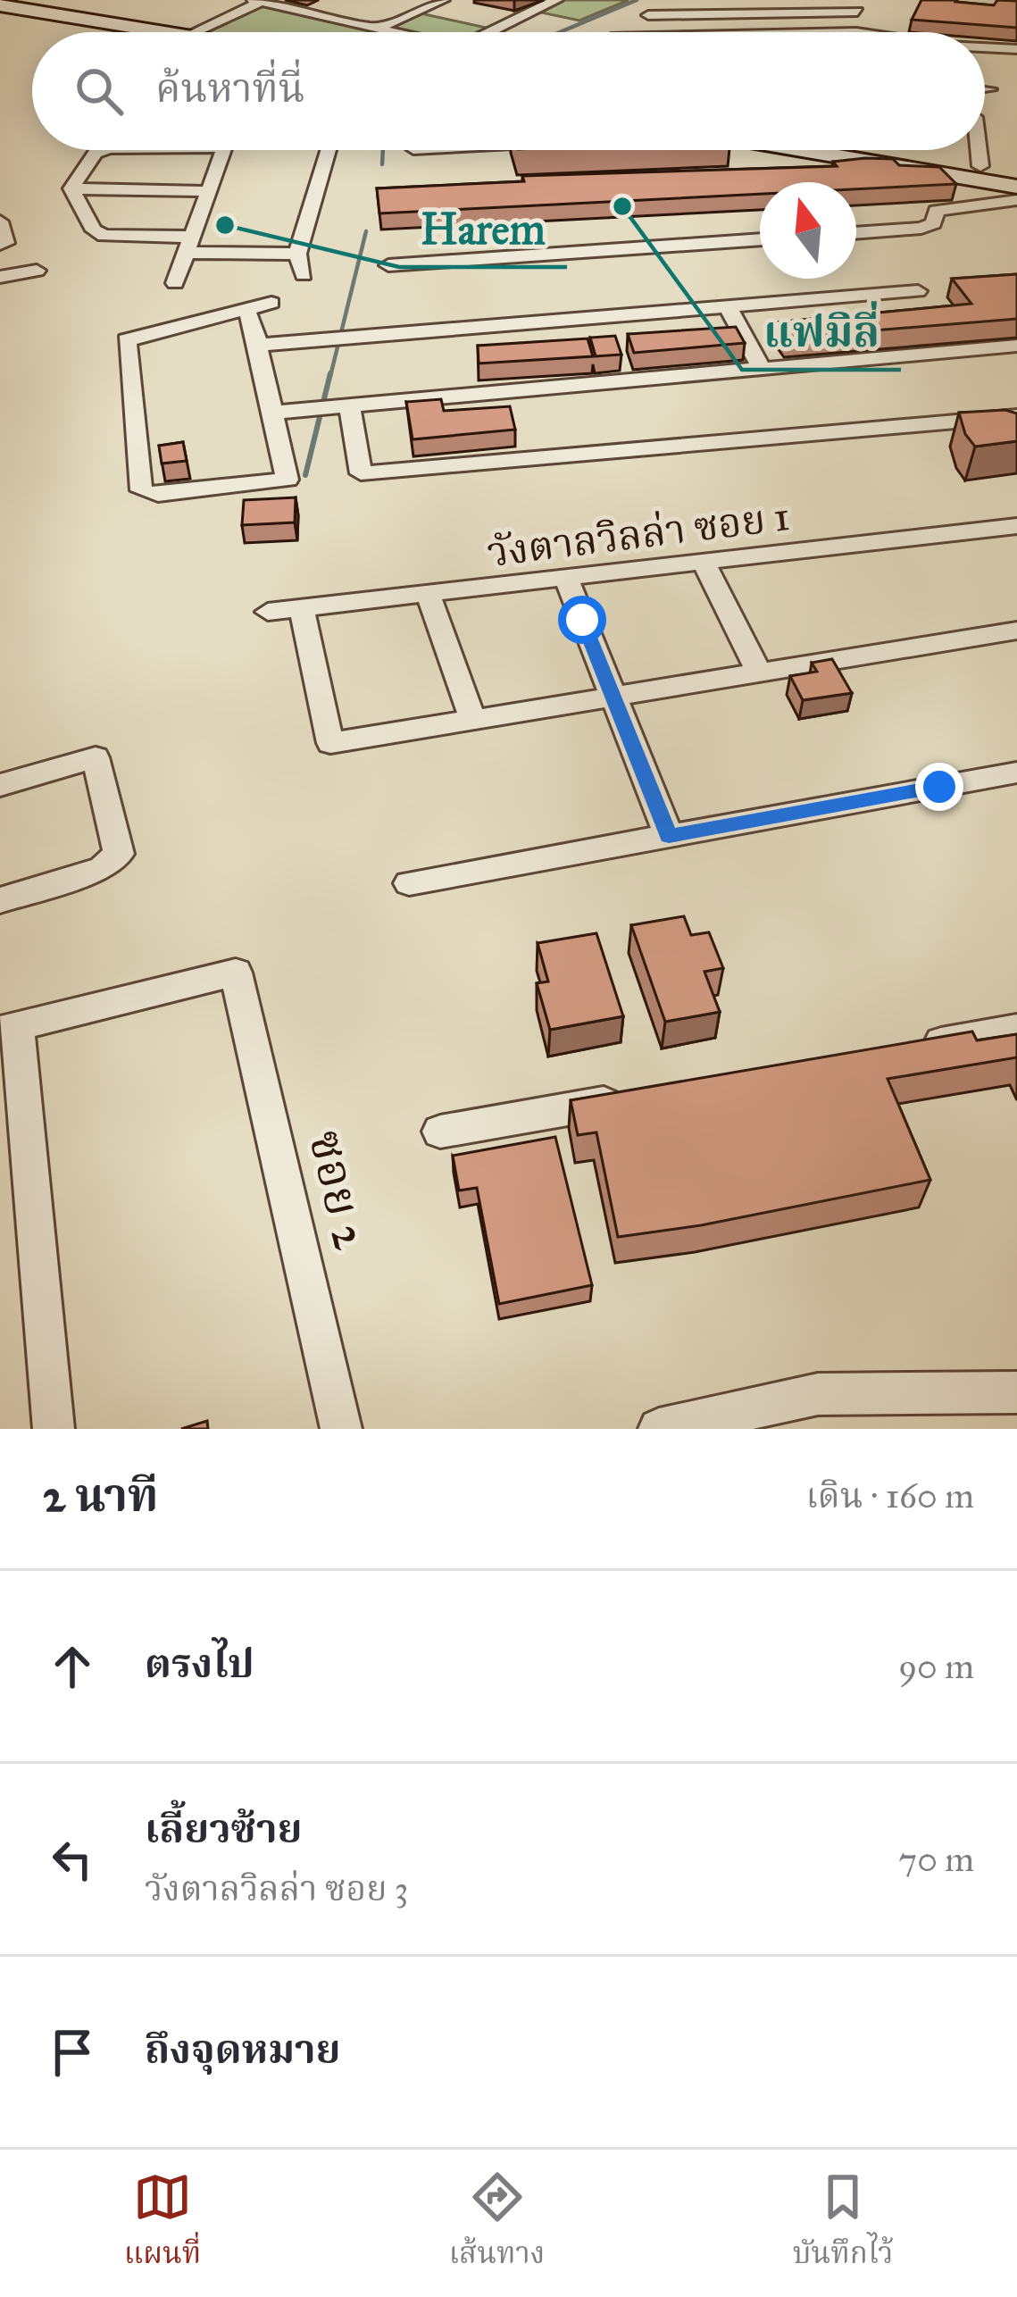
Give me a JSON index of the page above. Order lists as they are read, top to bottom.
{
  "streets": {
    "street": ["วังตาลวิลล่า ซอย 1", "ซอย 2"]
  },
  "places": ["แฟมิลี่", "Harem"],
  "north": "top",
  "page": {
    "search": "ค้นหาที่นี่",
    "heading": ["2 นาที", "เดิน · 160 m"],
    "list": [
      ["ตรงไป", "90 m"],
      ["เลี้ยวซ้าย", "วังตาลวิลล่า ซอย 3", "70 m"],
      "ถึงจุดหมาย"
    ],
    "nav": ["แผนที่", "เส้นทาง", "บันทึกไว้"]
  }
}
